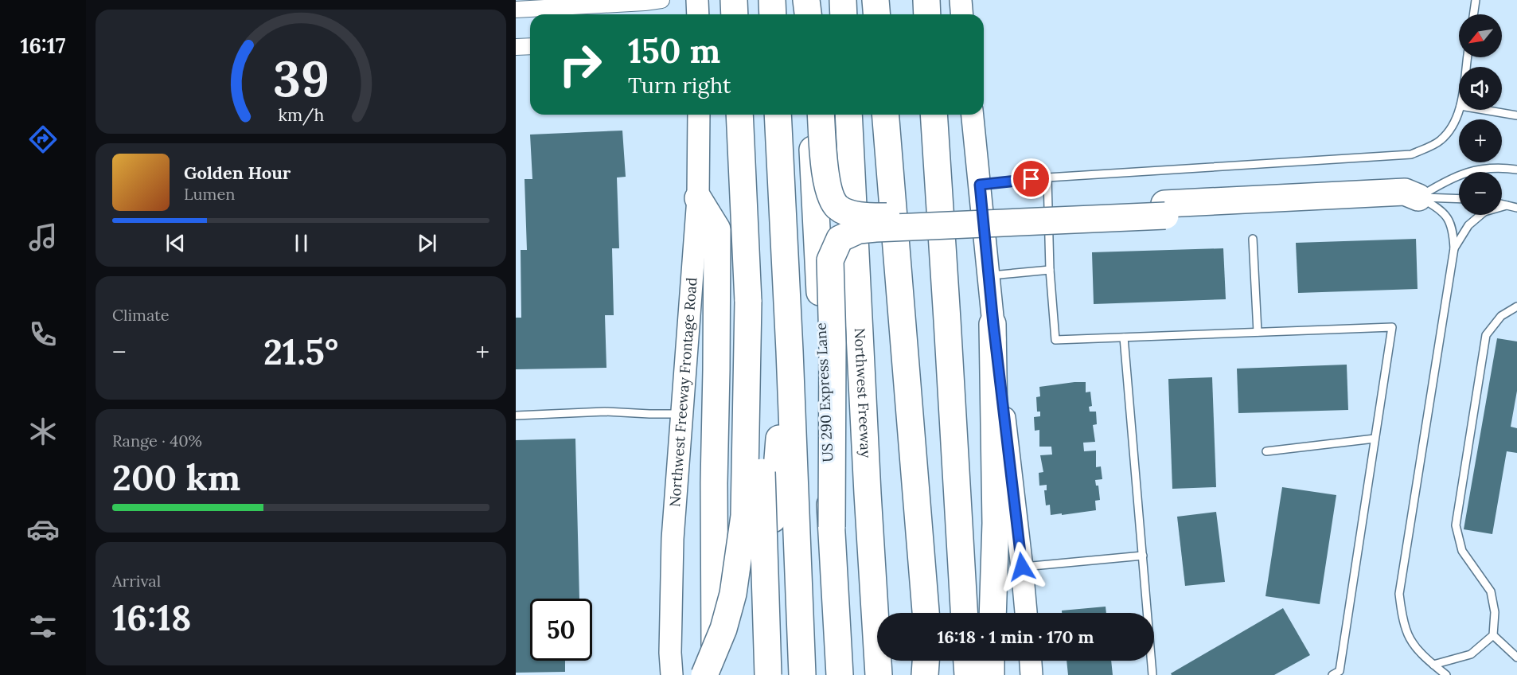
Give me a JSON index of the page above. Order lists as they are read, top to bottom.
{
  "streets": {
    "highway": ["US 290 Express Lane", "Northwest Freeway"],
    "main road": ["Northwest Freeway Frontage Road"]
  },
  "north": "bottom left",
  "page": {
    "tabs": "16:17",
    "map_buttons": ["+", "−"],
    "turn": ["150 m", "Turn right"],
    "song": ["Golden Hour", "Lumen"],
    "tile": [
      "Climate",
      ["Range · 40%", "200 km"],
      ["Arrival", "16:18"]
    ],
    "heat": ["−", "21.5°", "+"],
    "limit": "50",
    "trip": "16:18 · 1 min · 170 m",
    "gauge": ["39", "km/h"]
  }
}
